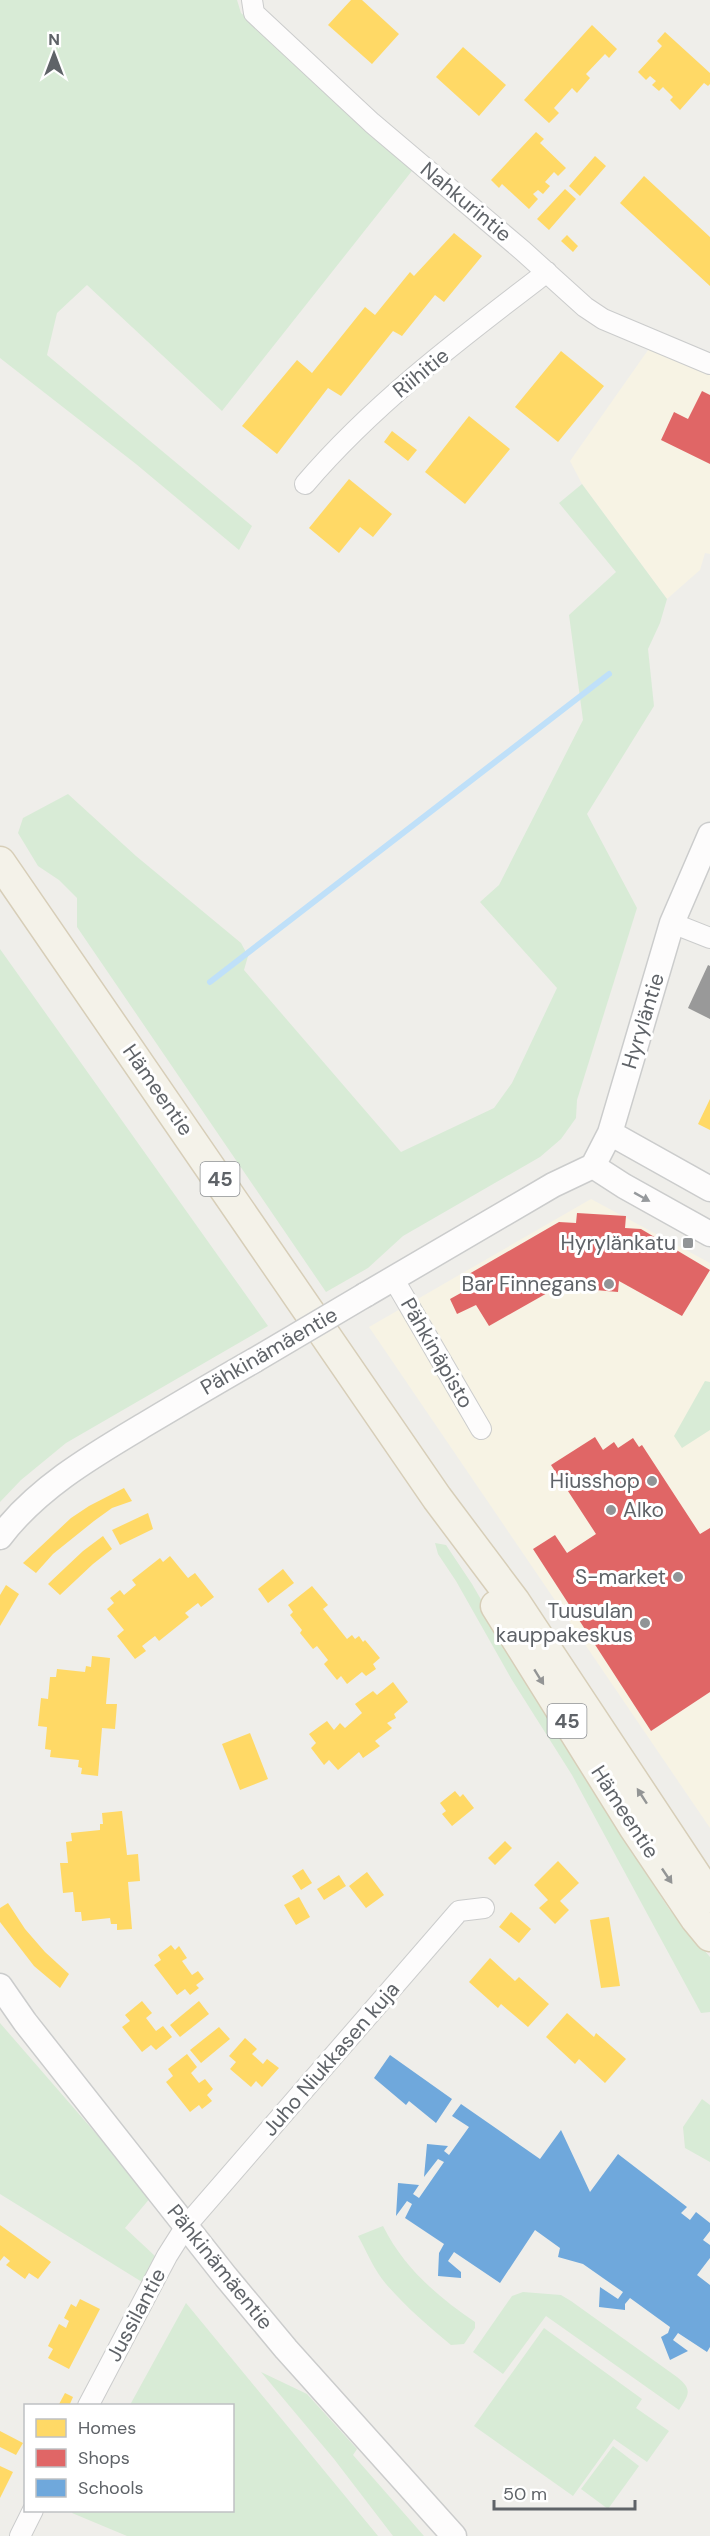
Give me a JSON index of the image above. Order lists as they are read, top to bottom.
{
  "streets": {
    "main road": ["Hämeentie", "45"],
    "street": [
      "Nahkurintie",
      "Riihitie",
      "Hyryläntie",
      "Pähkinämäentie",
      "Pähkinäpisto",
      "Juho Niukkasen kuja",
      "Jussilantie"
    ]
  },
  "crossings": [
    ["Nahkurintie", "Riihitie"],
    ["Hyryläntie", "Pähkinämäentie"],
    ["Pähkinämäentie", "Pähkinäpisto"],
    ["Pähkinämäentie", "Juho Niukkasen kuja"],
    ["Pähkinämäentie", "Jussilantie"],
    ["Juho Niukkasen kuja", "Jussilantie"]
  ],
  "places": {
    "transit": ["Hyrylänkatu"],
    "other": [
      "Bar Finnegans",
      "Hiusshop",
      "Alko",
      "S-market",
      "Tuusulan kauppakeskus"
    ]
  },
  "legend": ["Homes", "Shops", "Schools"],
  "scale_bar": "50 m",
  "north": "top"
}
